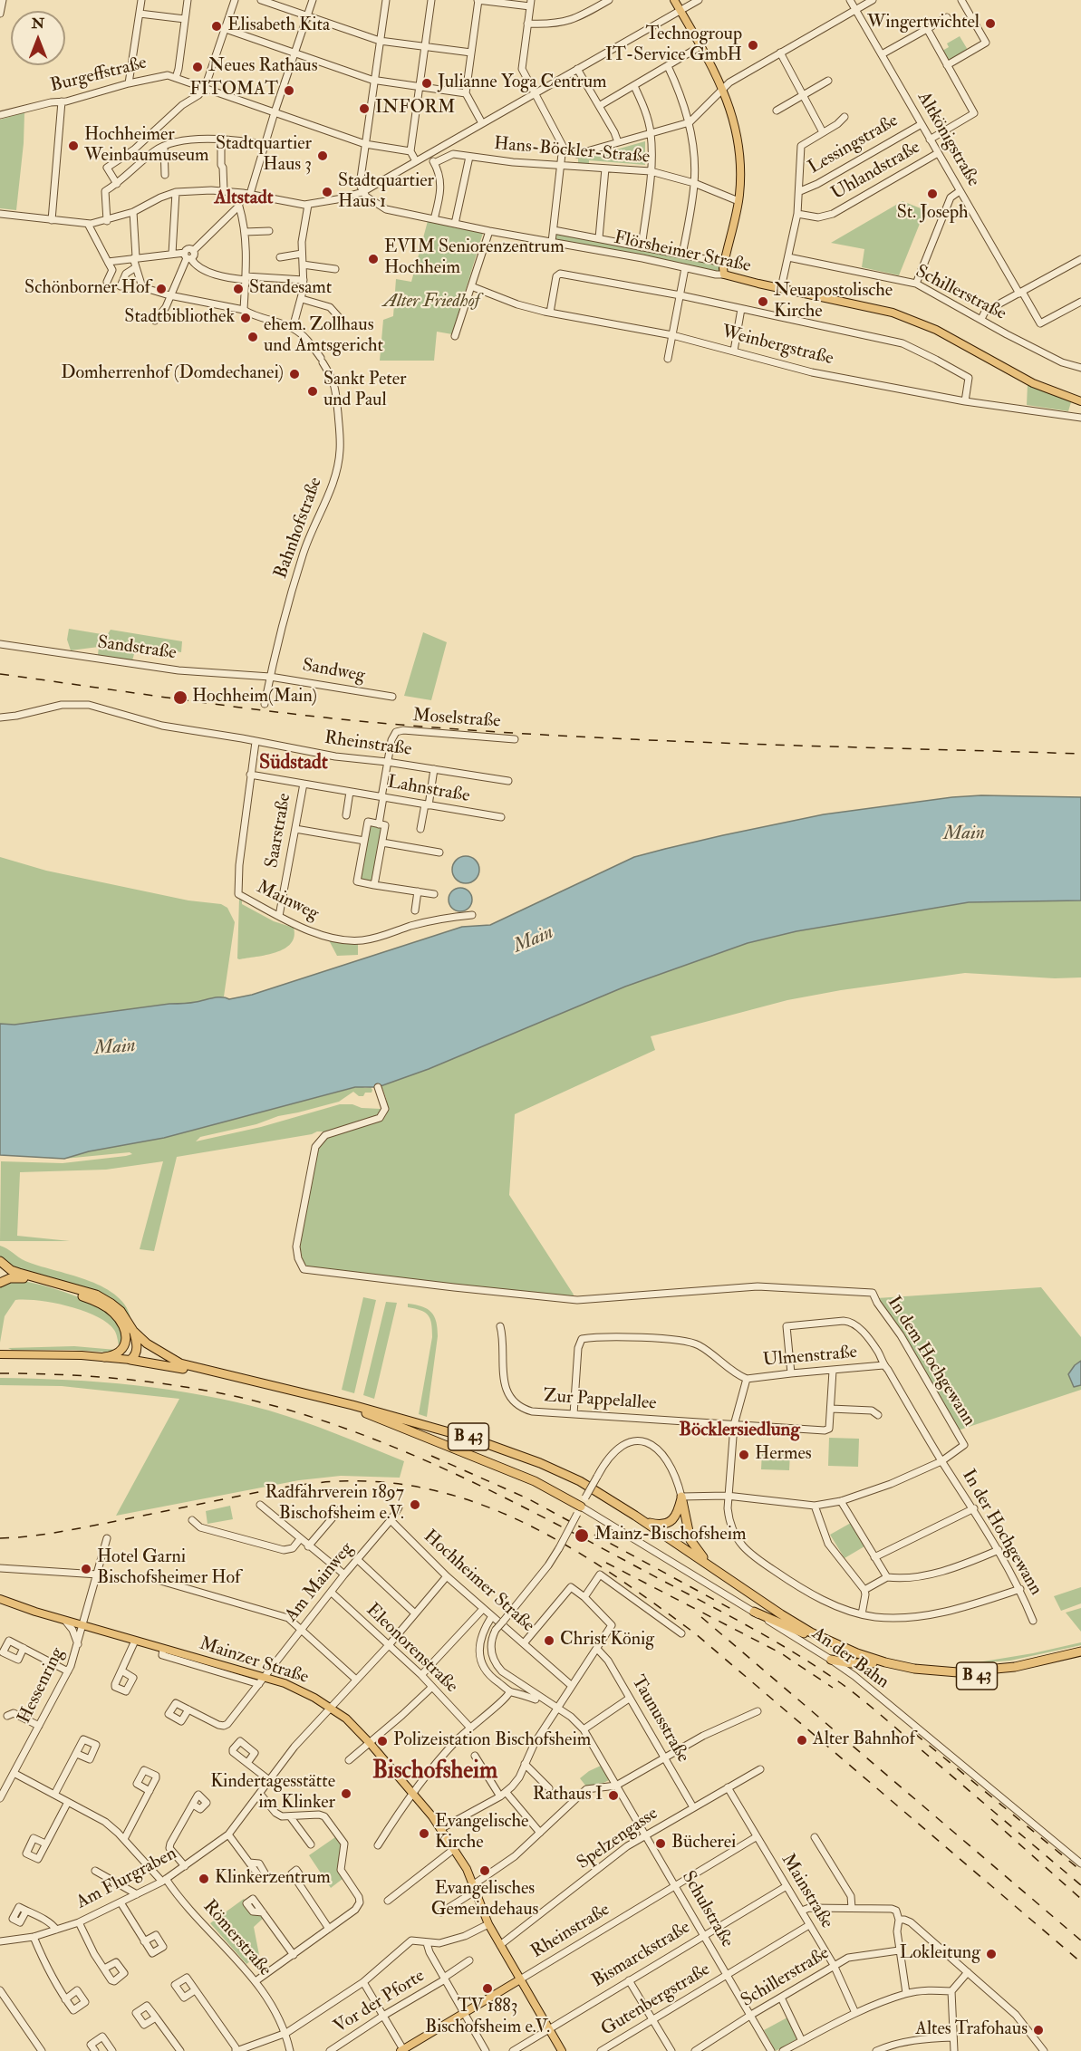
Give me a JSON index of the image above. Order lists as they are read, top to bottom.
{
  "streets": {
    "highway": ["B 43"],
    "main road": ["Flörsheimer Straße", "Rheinstraße", "Mainzer Straße"],
    "street": [
      "Burgeffstraße",
      "Altkönigstraße",
      "Lessingstraße",
      "Hans-Böckler-Straße",
      "Uhlandstraße",
      "Schillerstraße",
      "Weinbergstraße",
      "Bahnhofstraße",
      "Sandstraße",
      "Sandweg",
      "Moselstraße",
      "Lahnstraße",
      "Saarstraße",
      "Mainweg",
      "Ulmenstraße",
      "In dem Hochgewann",
      "Zur Pappelallee",
      "In der Hochgewann",
      "Hochheimer Straße",
      "Am Mainweg",
      "Eleonorenstraße",
      "An der Bahn",
      "Hessenring",
      "Taunusstraße",
      "Spelzengasse",
      "Am Flurgraben",
      "Mainstraße",
      "Schulstraße",
      "Römerstraße",
      "Bismarckstraße",
      "Gutenbergstraße",
      "Vor der Pforte"
    ]
  },
  "crossings": [
    ["Altkönigstraße", "Lessingstraße"],
    ["Altkönigstraße", "Uhlandstraße"],
    ["Schillerstraße", "Mainstraße"],
    ["Schillerstraße", "Schulstraße"],
    ["Bahnhofstraße", "Sandstraße"],
    ["Bahnhofstraße", "Sandweg"],
    ["Sandstraße", "Sandweg"],
    ["Moselstraße", "Rheinstraße"],
    ["Rheinstraße", "Mainweg"],
    ["Rheinstraße", "Mainzer Straße"],
    ["Rheinstraße", "Mainstraße"],
    ["Rheinstraße", "Schulstraße"],
    ["Lahnstraße", "Saarstraße"],
    ["Lahnstraße", "Mainweg"],
    ["Saarstraße", "Mainweg"],
    ["Ulmenstraße", "In dem Hochgewann"],
    ["Ulmenstraße", "Zur Pappelallee"],
    ["Ulmenstraße", "In der Hochgewann"],
    ["In dem Hochgewann", "In der Hochgewann"],
    ["Hochheimer Straße", "Am Mainweg"],
    ["Hochheimer Straße", "Am Flurgraben"],
    ["Am Mainweg", "Eleonorenstraße"],
    ["Am Mainweg", "Mainzer Straße"],
    ["Eleonorenstraße", "Am Flurgraben"],
    ["An der Bahn", "Schulstraße"],
    ["Mainzer Straße", "Hessenring"],
    ["Mainzer Straße", "Spelzengasse"],
    ["Mainzer Straße", "Am Flurgraben"],
    ["Mainzer Straße", "Bismarckstraße"],
    ["Hessenring", "Römerstraße"],
    ["Taunusstraße", "Spelzengasse"],
    ["Spelzengasse", "Mainstraße"],
    ["Spelzengasse", "Schulstraße"],
    ["Am Flurgraben", "Römerstraße"],
    ["Mainstraße", "Bismarckstraße"],
    ["Mainstraße", "Gutenbergstraße"],
    ["Schulstraße", "Bismarckstraße"],
    ["Schulstraße", "Gutenbergstraße"]
  ],
  "districts": [
    "Altstadt",
    "Südstadt",
    "Böcklersiedlung",
    "Bischofsheim"
  ],
  "water": ["Main"],
  "parks": ["Alter Friedhof"],
  "places": [
    "Wingertwichtel",
    "Elisabeth Kita",
    "Technogroup IT-Service GmbH",
    "Neues Rathaus",
    "Julianne Yoga Centrum",
    "FITOMAT",
    "INFORM",
    "Hochheimer Weinbaumuseum",
    "Stadtquartier Haus 3",
    "Stadtquartier Haus 1",
    "St. Joseph",
    "EVIM Seniorenzentrum Hochheim",
    "Schönborner Hof",
    "Standesamt",
    "Neuapostolische Kirche",
    "Stadtbibliothek",
    "ehem. Zollhaus und Amtsgericht",
    "Domherrenhof (Domdechanei)",
    "Sankt Peter und Paul",
    "Hochheim(Main)",
    "Hermes",
    "Radfahrverein 1897 Bischofsheim e.V.",
    "Mainz-Bischofsheim",
    "Hotel Garni Bischofsheimer Hof",
    "Christ König",
    "Alter Bahnhof",
    "Polizeistation Bischofsheim",
    "Kindertagesstätte im Klinker",
    "Rathaus I",
    "Evangelische Kirche",
    "Bücherei",
    "Evangelisches Gemeindehaus",
    "Klinkerzentrum",
    "Lokleitung",
    "TV 1883 Bischofsheim e.V.",
    "Altes Trafohaus"
  ],
  "north": "top"
}
